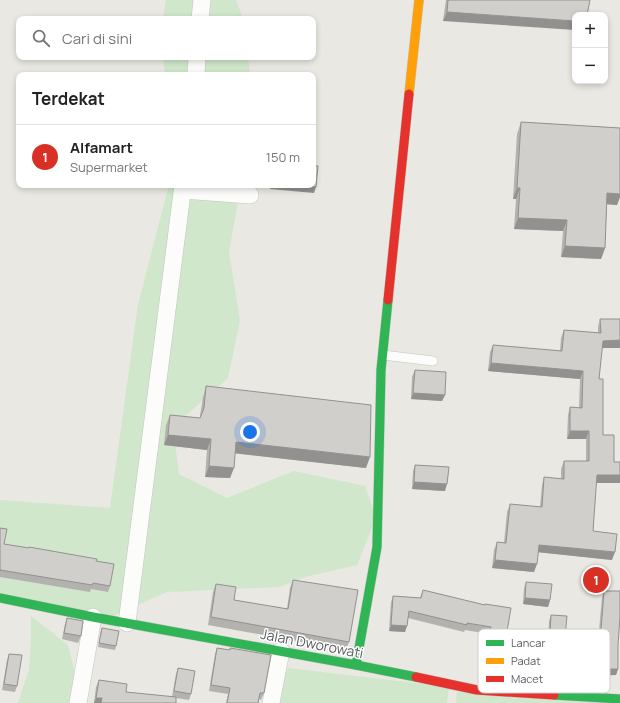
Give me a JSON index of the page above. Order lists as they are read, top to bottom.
{
  "streets": {
    "street": ["Jalan Dworowati"]
  },
  "legend": ["Lancar", "Padat", "Macet"],
  "page": {
    "map_buttons": ["+", "−"],
    "search": "Cari di sini",
    "heading": "Terdekat",
    "list": [
      {
        "mark": "1",
        "name": "Alfamart",
        "note": "Supermarket",
        "value": "150 m"
      }
    ],
    "pins": "1"
  }
}
